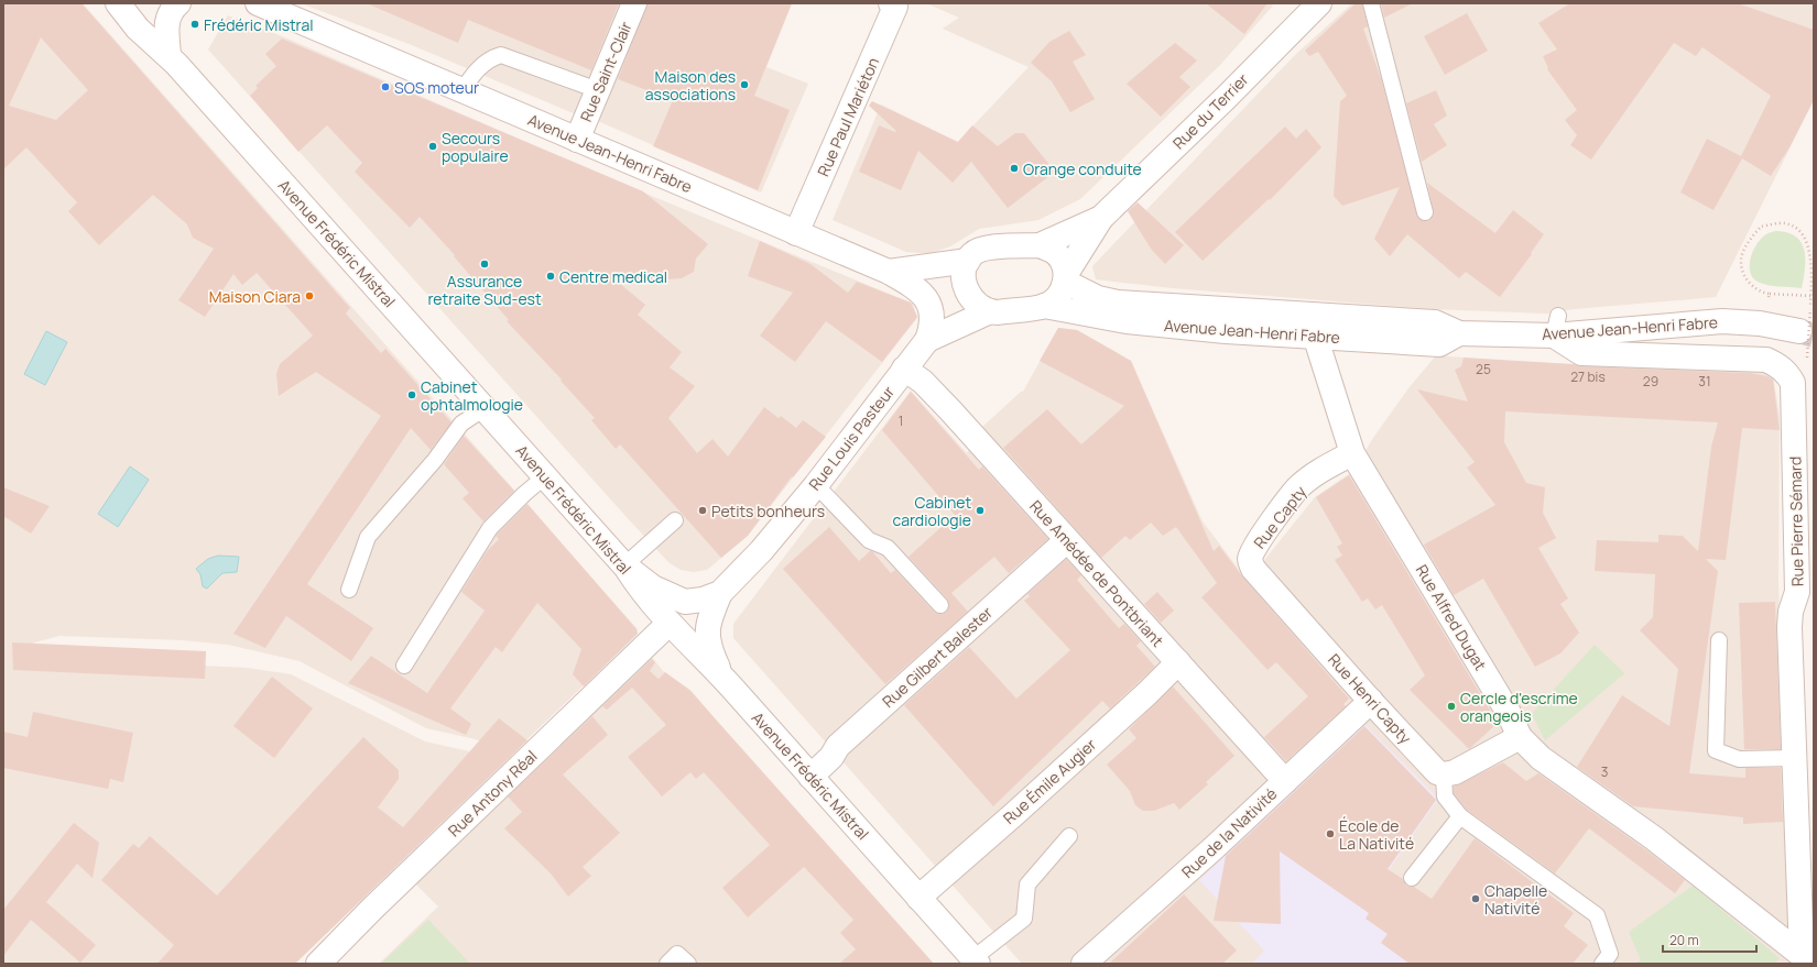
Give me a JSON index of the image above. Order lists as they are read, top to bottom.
{
  "streets": {
    "street": [
      "Rue Saint-Clair",
      "Rue du Terrier",
      "Rue Paul Mariéton",
      "Avenue Jean-Henri Fabre",
      "Avenue Frédéric Mistral",
      "Rue Louis Pasteur",
      "Rue Capty",
      "Rue Pierre Sémard",
      "Rue Amédée de Pontbriant",
      "Rue Alfred Dugat",
      "Rue Gilbert Balester",
      "Rue Henri Capty",
      "Rue Émile Augier",
      "Rue Antony Réal",
      "Rue de la Nativité"
    ]
  },
  "crossings": [
    ["Rue Saint-Clair", "Avenue Jean-Henri Fabre"],
    ["Rue du Terrier", "Avenue Jean-Henri Fabre"],
    ["Rue du Terrier", "Rue Louis Pasteur"],
    ["Rue Paul Mariéton", "Avenue Jean-Henri Fabre"],
    ["Avenue Jean-Henri Fabre", "Rue Louis Pasteur"],
    ["Avenue Jean-Henri Fabre", "Rue Pierre Sémard"],
    ["Avenue Jean-Henri Fabre", "Rue Alfred Dugat"],
    ["Avenue Frédéric Mistral", "Rue Louis Pasteur"],
    ["Avenue Frédéric Mistral", "Rue Gilbert Balester"],
    ["Avenue Frédéric Mistral", "Rue Émile Augier"],
    ["Avenue Frédéric Mistral", "Rue Antony Réal"],
    ["Rue Louis Pasteur", "Rue Amédée de Pontbriant"],
    ["Rue Capty", "Rue Alfred Dugat"],
    ["Rue Capty", "Rue Henri Capty"],
    ["Rue Pierre Sémard", "Rue Alfred Dugat"],
    ["Rue Amédée de Pontbriant", "Rue Gilbert Balester"],
    ["Rue Amédée de Pontbriant", "Rue Émile Augier"],
    ["Rue Amédée de Pontbriant", "Rue de la Nativité"],
    ["Rue Henri Capty", "Rue de la Nativité"]
  ],
  "places": [
    "Frédéric Mistral",
    "Maison des associations",
    "SOS moteur",
    "Secours populaire",
    "Orange conduite",
    "Assurance retraite Sud-est",
    "Centre medical",
    "Maison Ciara",
    "Cabinet ophtalmologie",
    "Petits bonheurs",
    "Cabinet cardiologie",
    "Cercle d'escrime orangeois",
    "École de La Nativité",
    "Chapelle Nativité"
  ],
  "house_numbers": [
    "25",
    "27 bis",
    "29",
    "31",
    "1",
    "3"
  ],
  "scale_bar": "20 m"
}
